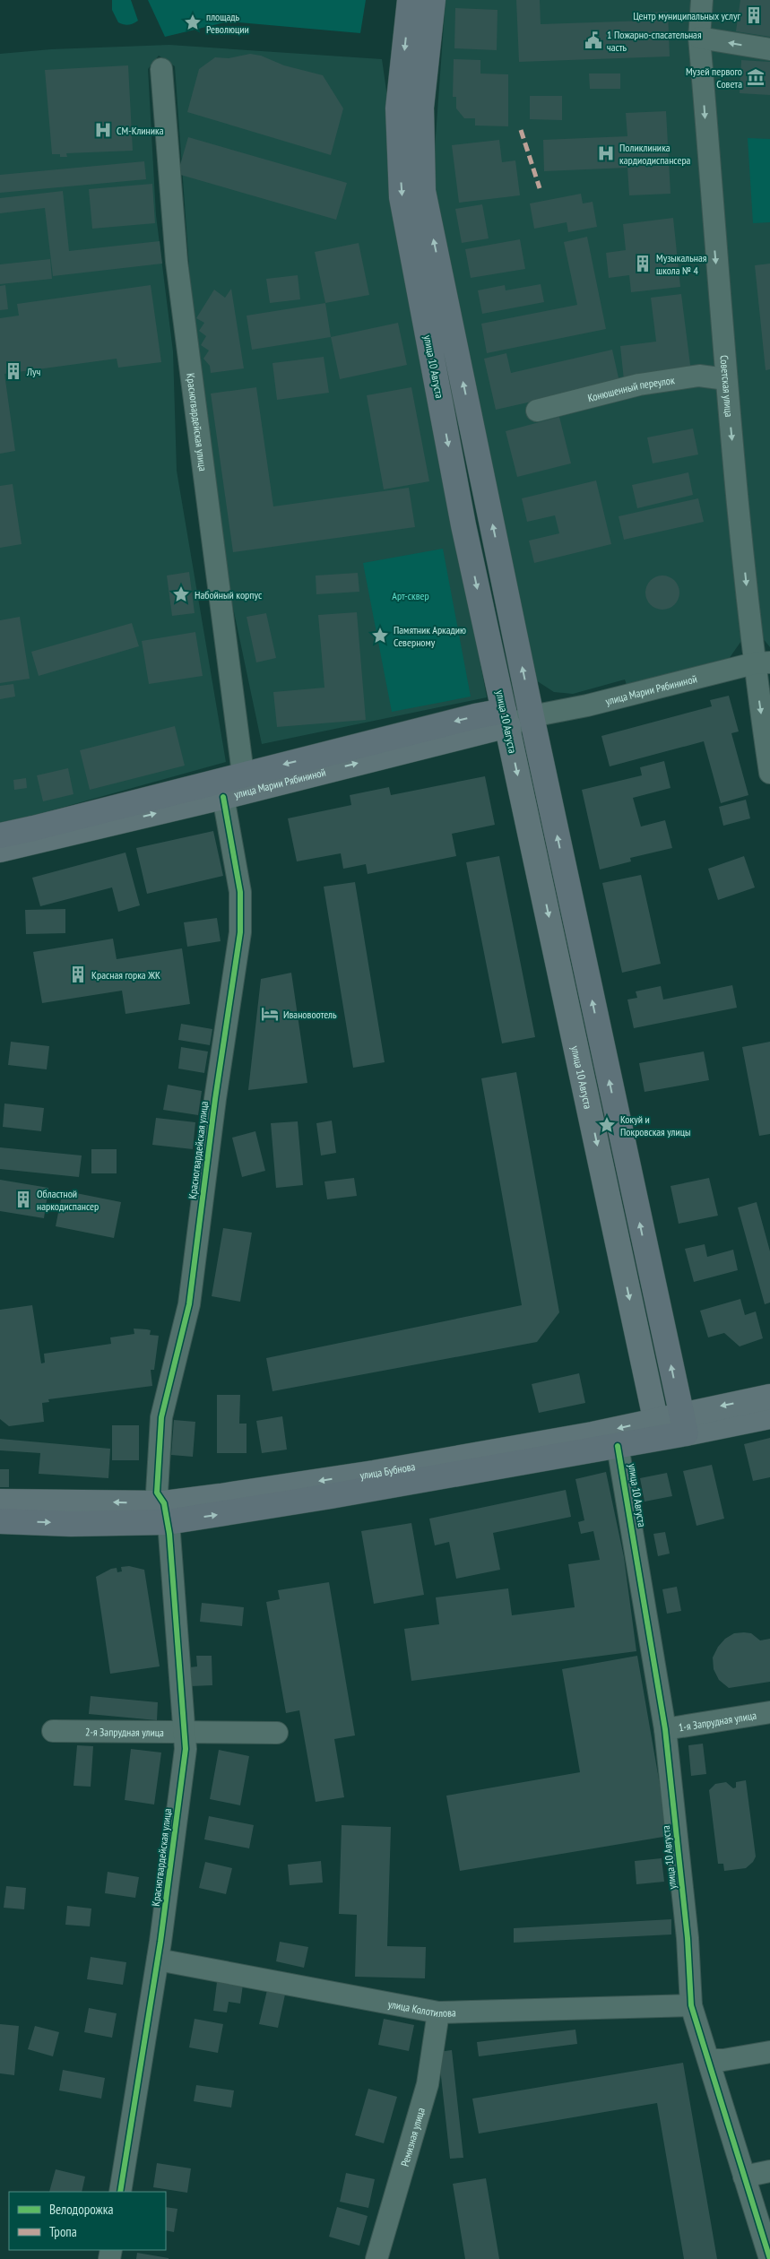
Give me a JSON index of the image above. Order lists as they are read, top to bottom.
{
  "streets": {
    "highway": ["улица 10 Августа", "улица Марии Рябининой", "улица Бубнова"],
    "street": [
      "Советская улица",
      "Конюшенный переулок",
      "Красногвардейская улица",
      "1-я Запрудная улица",
      "2-я Запрудная улица",
      "улица Колотилова",
      "Ремизная улица"
    ]
  },
  "crossings": [
    ["улица 10 Августа", "улица Марии Рябининой"],
    ["улица 10 Августа", "улица Бубнова"],
    ["улица 10 Августа", "1-я Запрудная улица"],
    ["улица 10 Августа", "улица Колотилова"],
    ["Советская улица", "Конюшенный переулок"],
    ["Советская улица", "улица Марии Рябининой"],
    ["Красногвардейская улица", "улица Марии Рябининой"],
    ["Красногвардейская улица", "улица Бубнова"],
    ["Красногвардейская улица", "2-я Запрудная улица"],
    ["Красногвардейская улица", "улица Колотилова"],
    ["улица Колотилова", "Ремизная улица"]
  ],
  "one_way": ["Советская улица"],
  "parks": ["Арт-сквер"],
  "places": {
    "building": [
      "Центр муниципальных услуг",
      "Музыкальная школа № 4",
      "Луч",
      "Красная горка ЖК",
      "Областной наркодиспансер"
    ],
    "place": [
      "площадь Революции",
      "Набойный корпус",
      "Памятник Аркадию Северному",
      "Кокуй и Покровская улицы"
    ],
    "public building": ["1 Пожарно-спасательная часть"],
    "museum": ["Музей первого Совета"],
    "hospital": ["СМ-Клиника", "Поликлиника кардиодиспансера"],
    "hotel": ["Ивановоотель"]
  },
  "legend": ["Велодорожка", "Тропа"]
}
